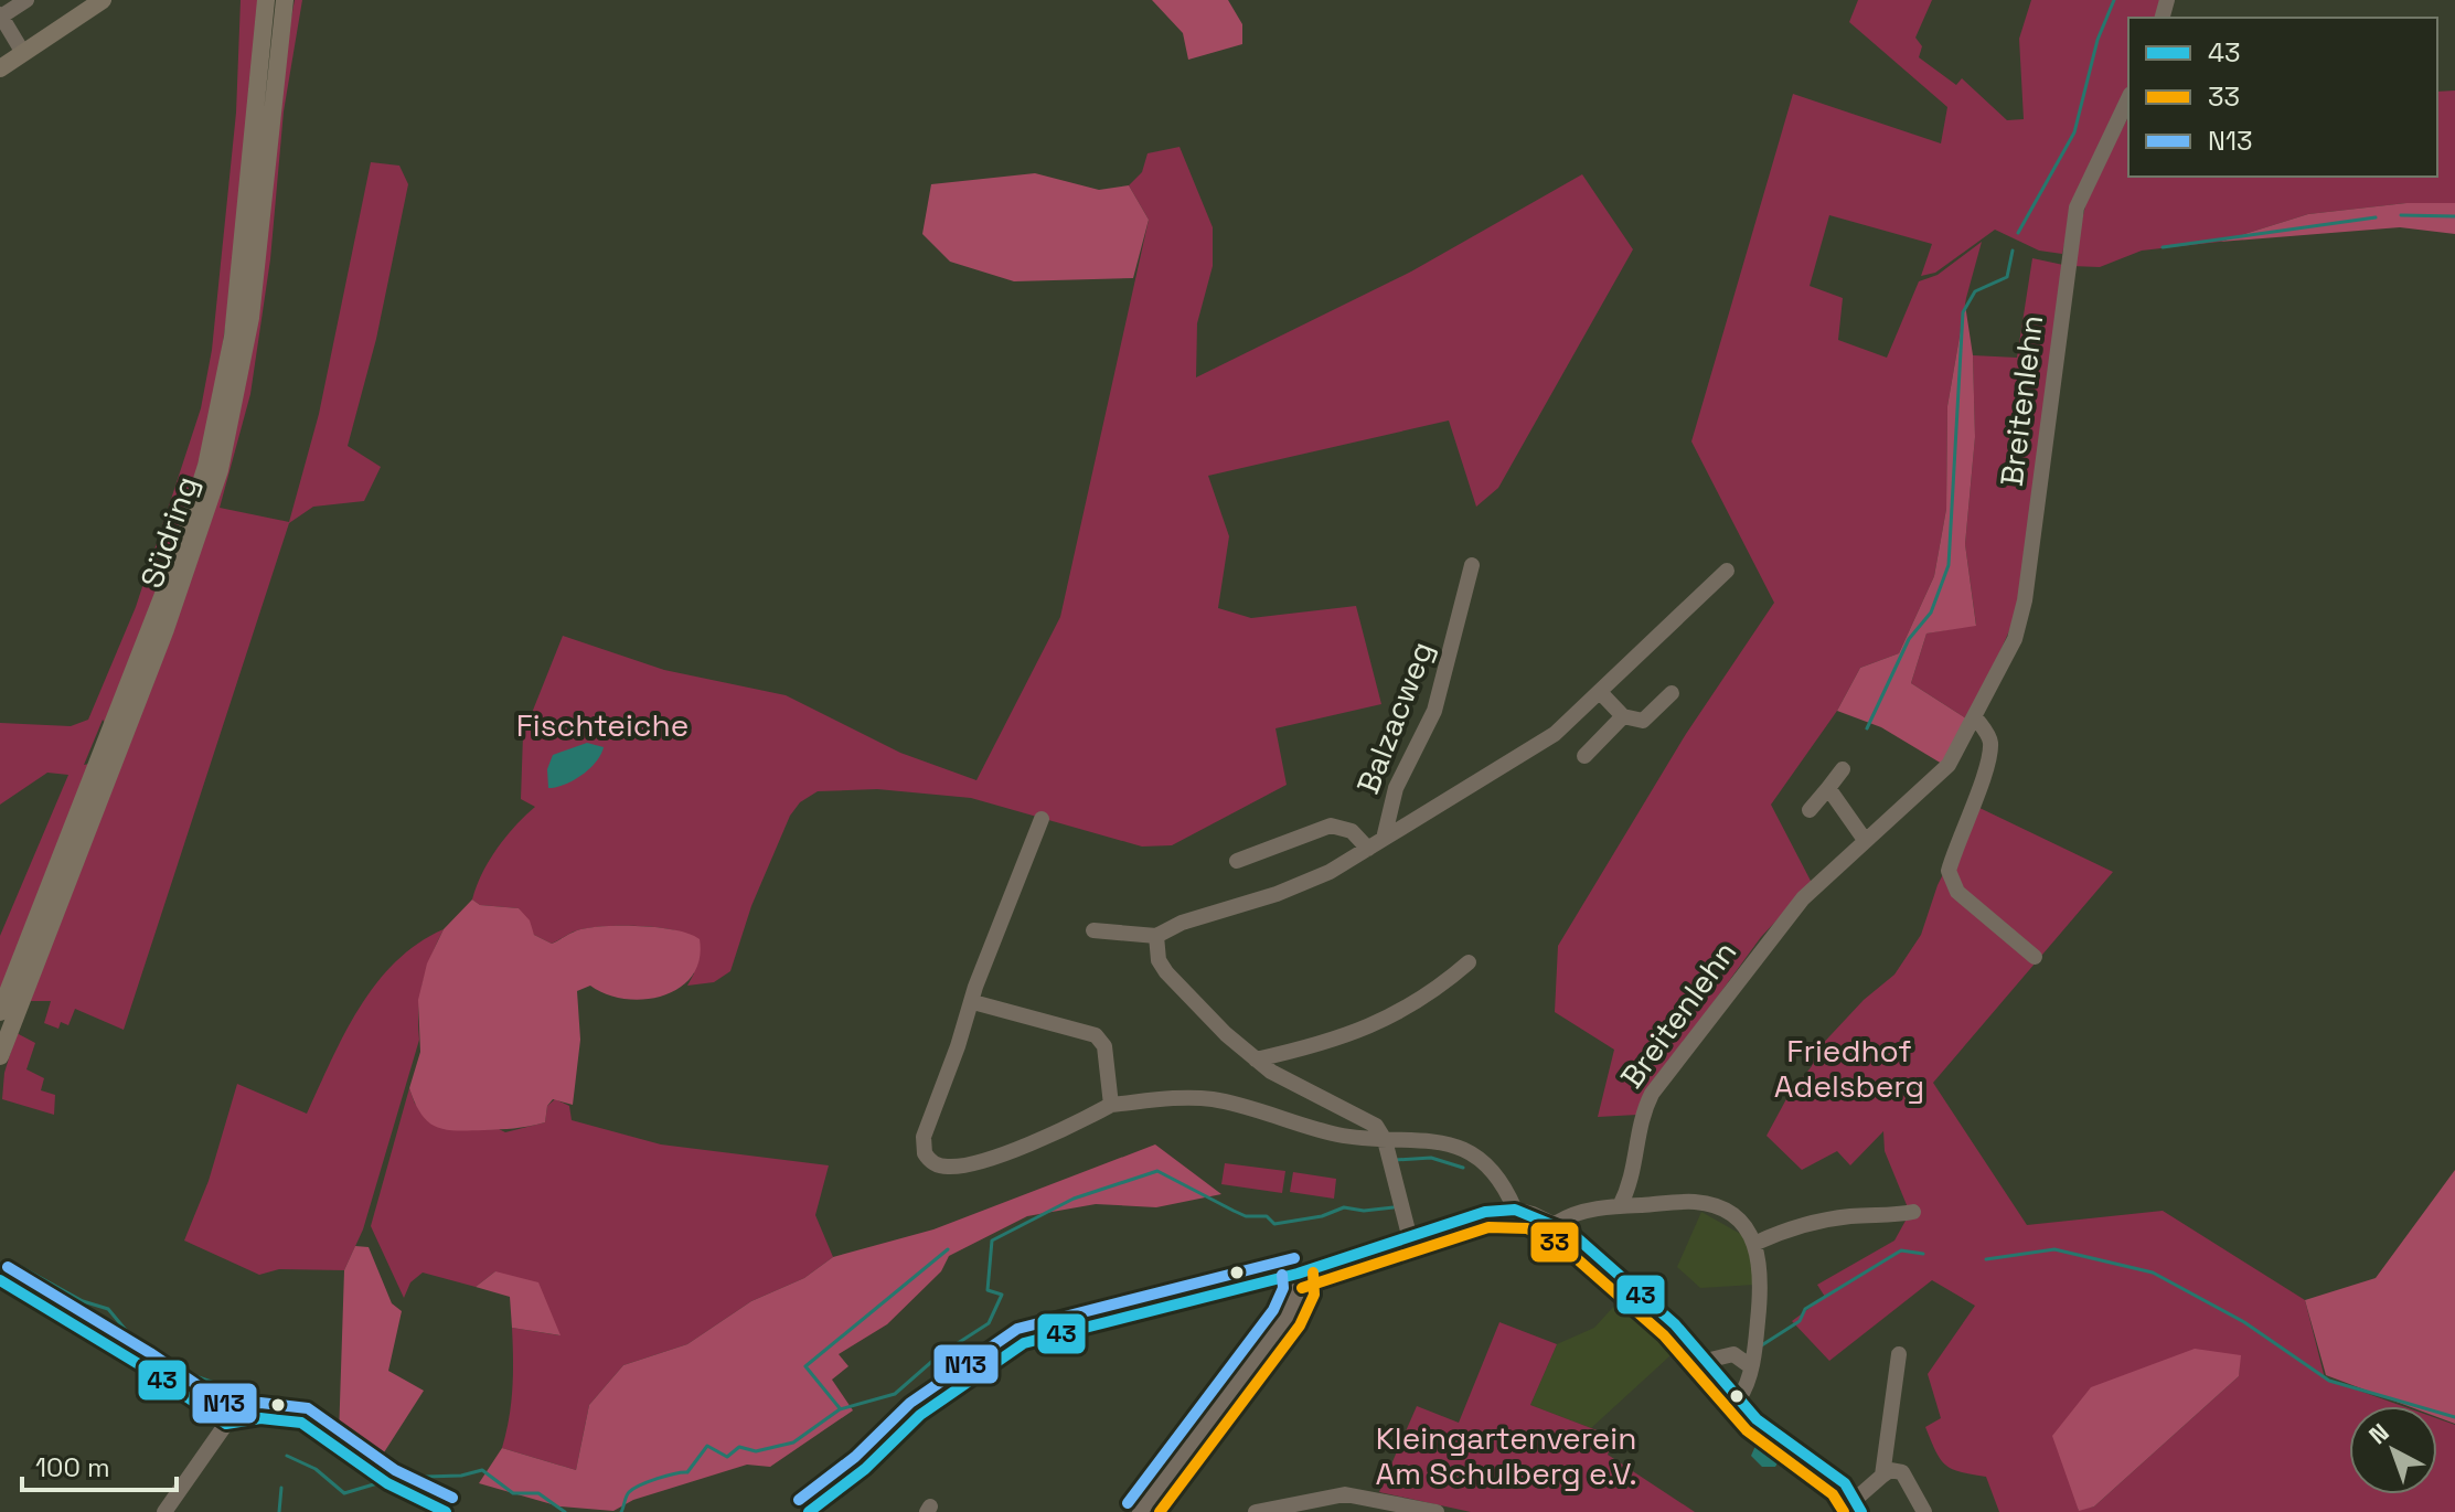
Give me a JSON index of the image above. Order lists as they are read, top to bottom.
{
  "streets": {
    "main road": ["Südring"],
    "street": ["Breitenlehn", "Balzacweg"]
  },
  "parks": ["Fischteiche", "Friedhof Adelsberg", "Kleingartenverein Am Schulberg e.V."],
  "lines": ["transit line 43", "transit line 33", "transit line N13"],
  "legend": ["43", "33", "N13"],
  "scale_bar": "100 m",
  "north": "top left"
}
